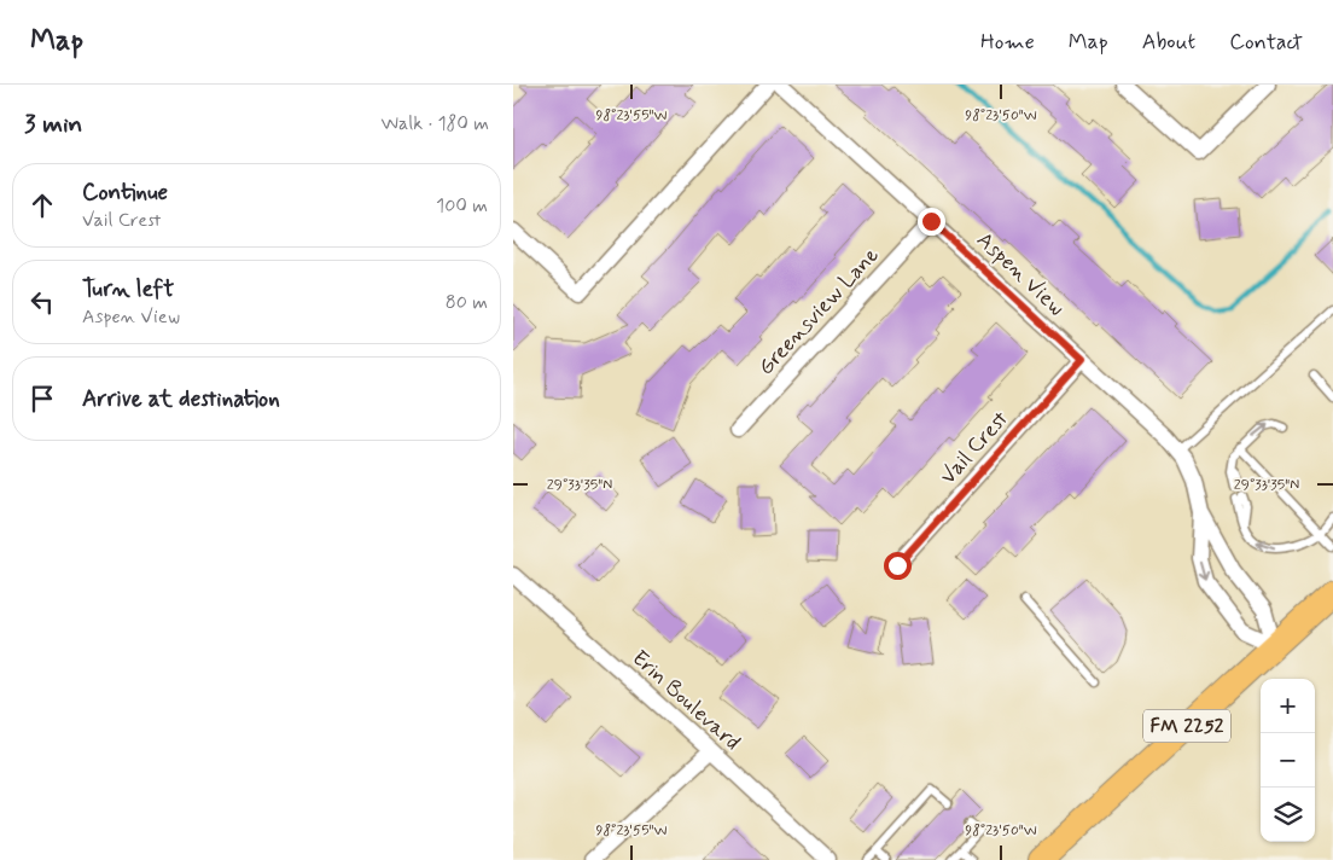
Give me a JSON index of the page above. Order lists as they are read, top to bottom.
{
  "streets": {
    "main road": ["FM 2252"],
    "street": [
      "Aspen View",
      "Greensview Lane",
      "Vail Crest",
      "Erin Boulevard"
    ]
  },
  "crossings": [
    ["Aspen View", "Greensview Lane"],
    ["Aspen View", "Vail Crest"],
    ["Aspen View", "FM 2252"]
  ],
  "page": {
    "header": "Map",
    "nav": [
      "Home",
      "Map",
      "About",
      "Contact"
    ],
    "heading": ["3 min", "Walk · 180 m"],
    "list": [
      ["Continue", "Vail Crest", "100 m"],
      ["Turn left", "Aspen View", "80 m"],
      "Arrive at destination"
    ],
    "map_buttons": ["+", "−"]
  },
  "coordinates": ["98°23'55\"W", "98°23'50\"W", "29°33'35\"N"]
}
